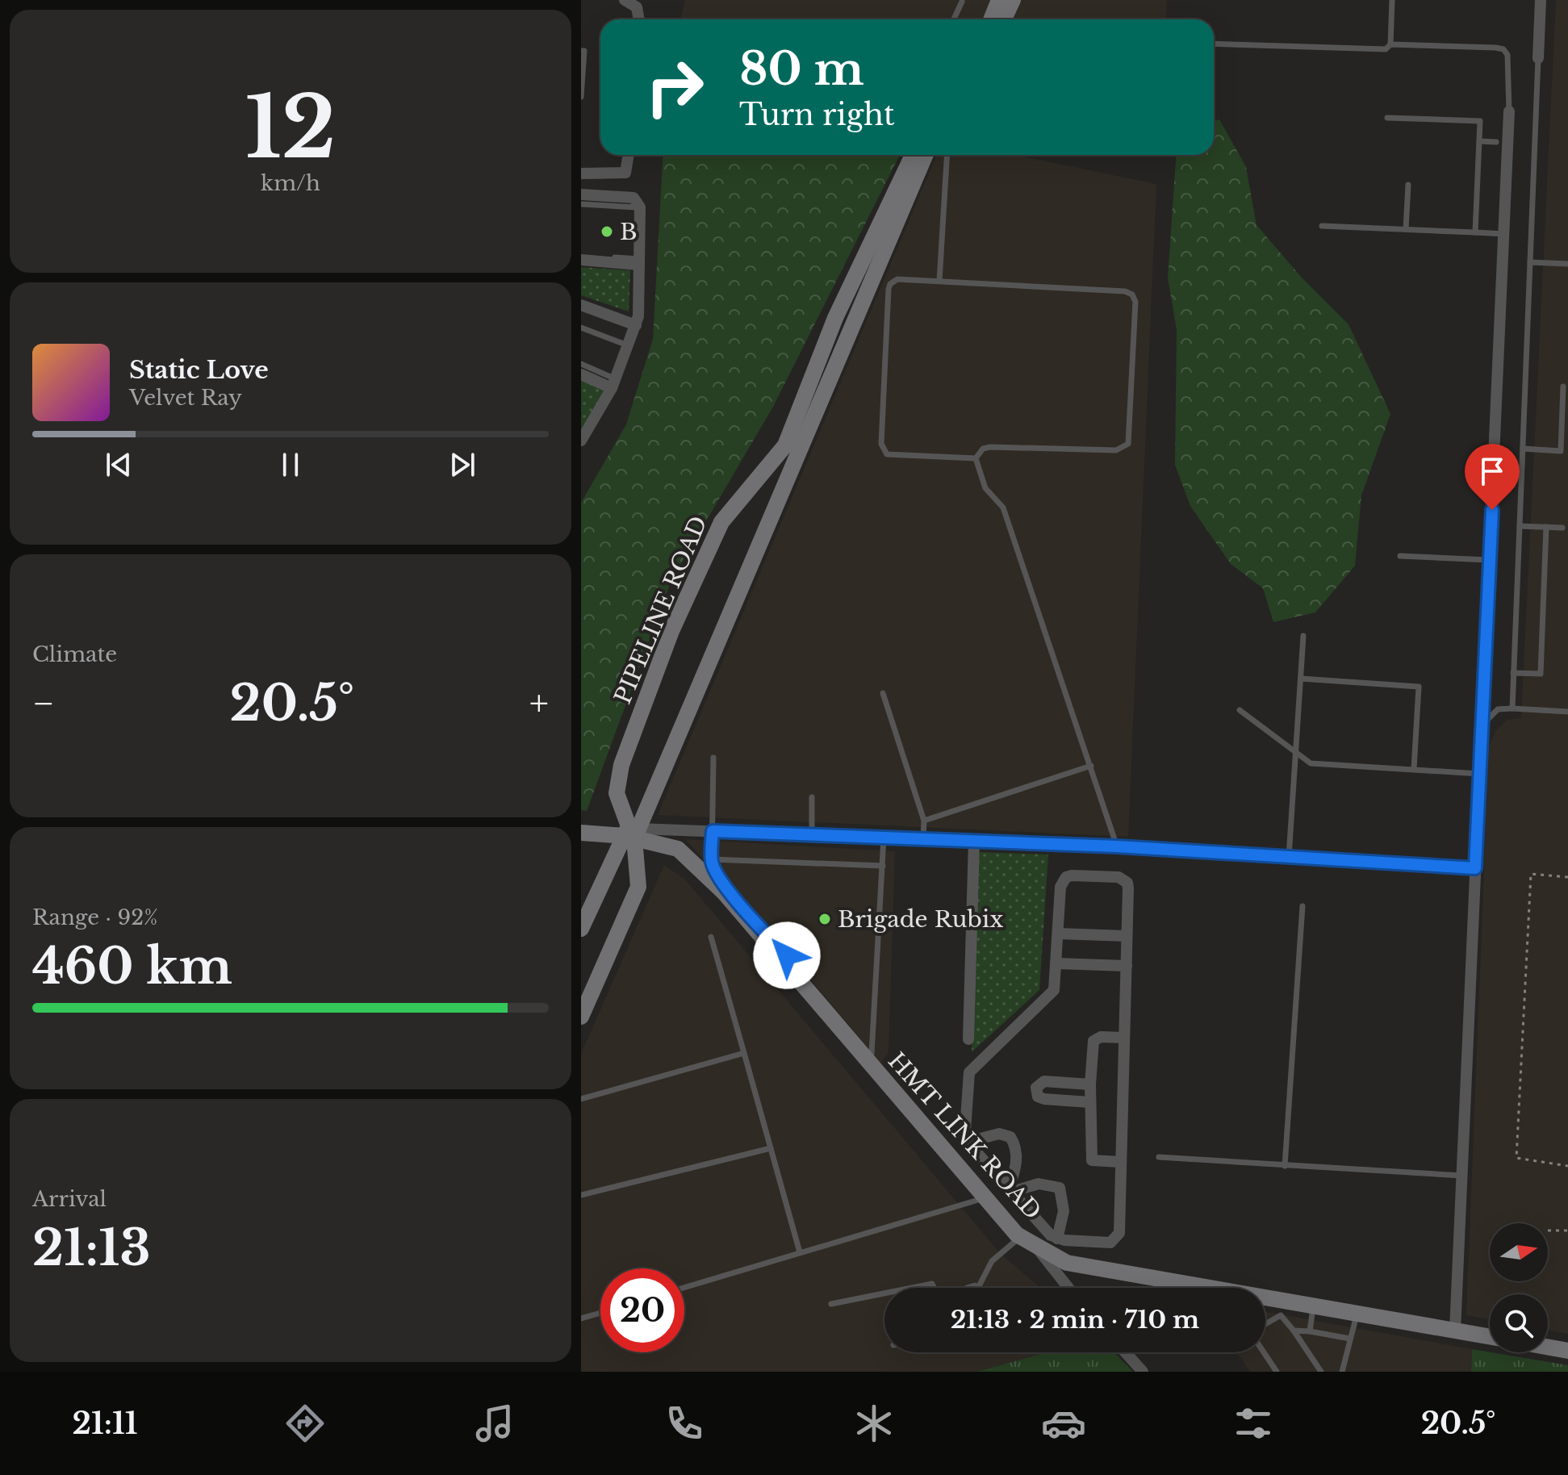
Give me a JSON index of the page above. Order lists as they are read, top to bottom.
{
  "streets": {
    "main road": ["PIPELINE ROAD", "HMT LINK ROAD"]
  },
  "crossings": [
    ["PIPELINE ROAD", "HMT LINK ROAD"]
  ],
  "places": ["B", "Brigade Rubix"],
  "north": "right",
  "page": {
    "tile": [
      ["12", "km/h"],
      "Climate",
      ["Range · 92%", "460 km"],
      ["Arrival", "21:13"]
    ],
    "turn": ["80 m", "Turn right"],
    "song": ["Static Love", "Velvet Ray"],
    "heat": ["−", "20.5°", "+"],
    "limit": "20",
    "trip": "21:13 · 2 min · 710 m",
    "tabs": ["21:11", "20.5°"]
  }
}
